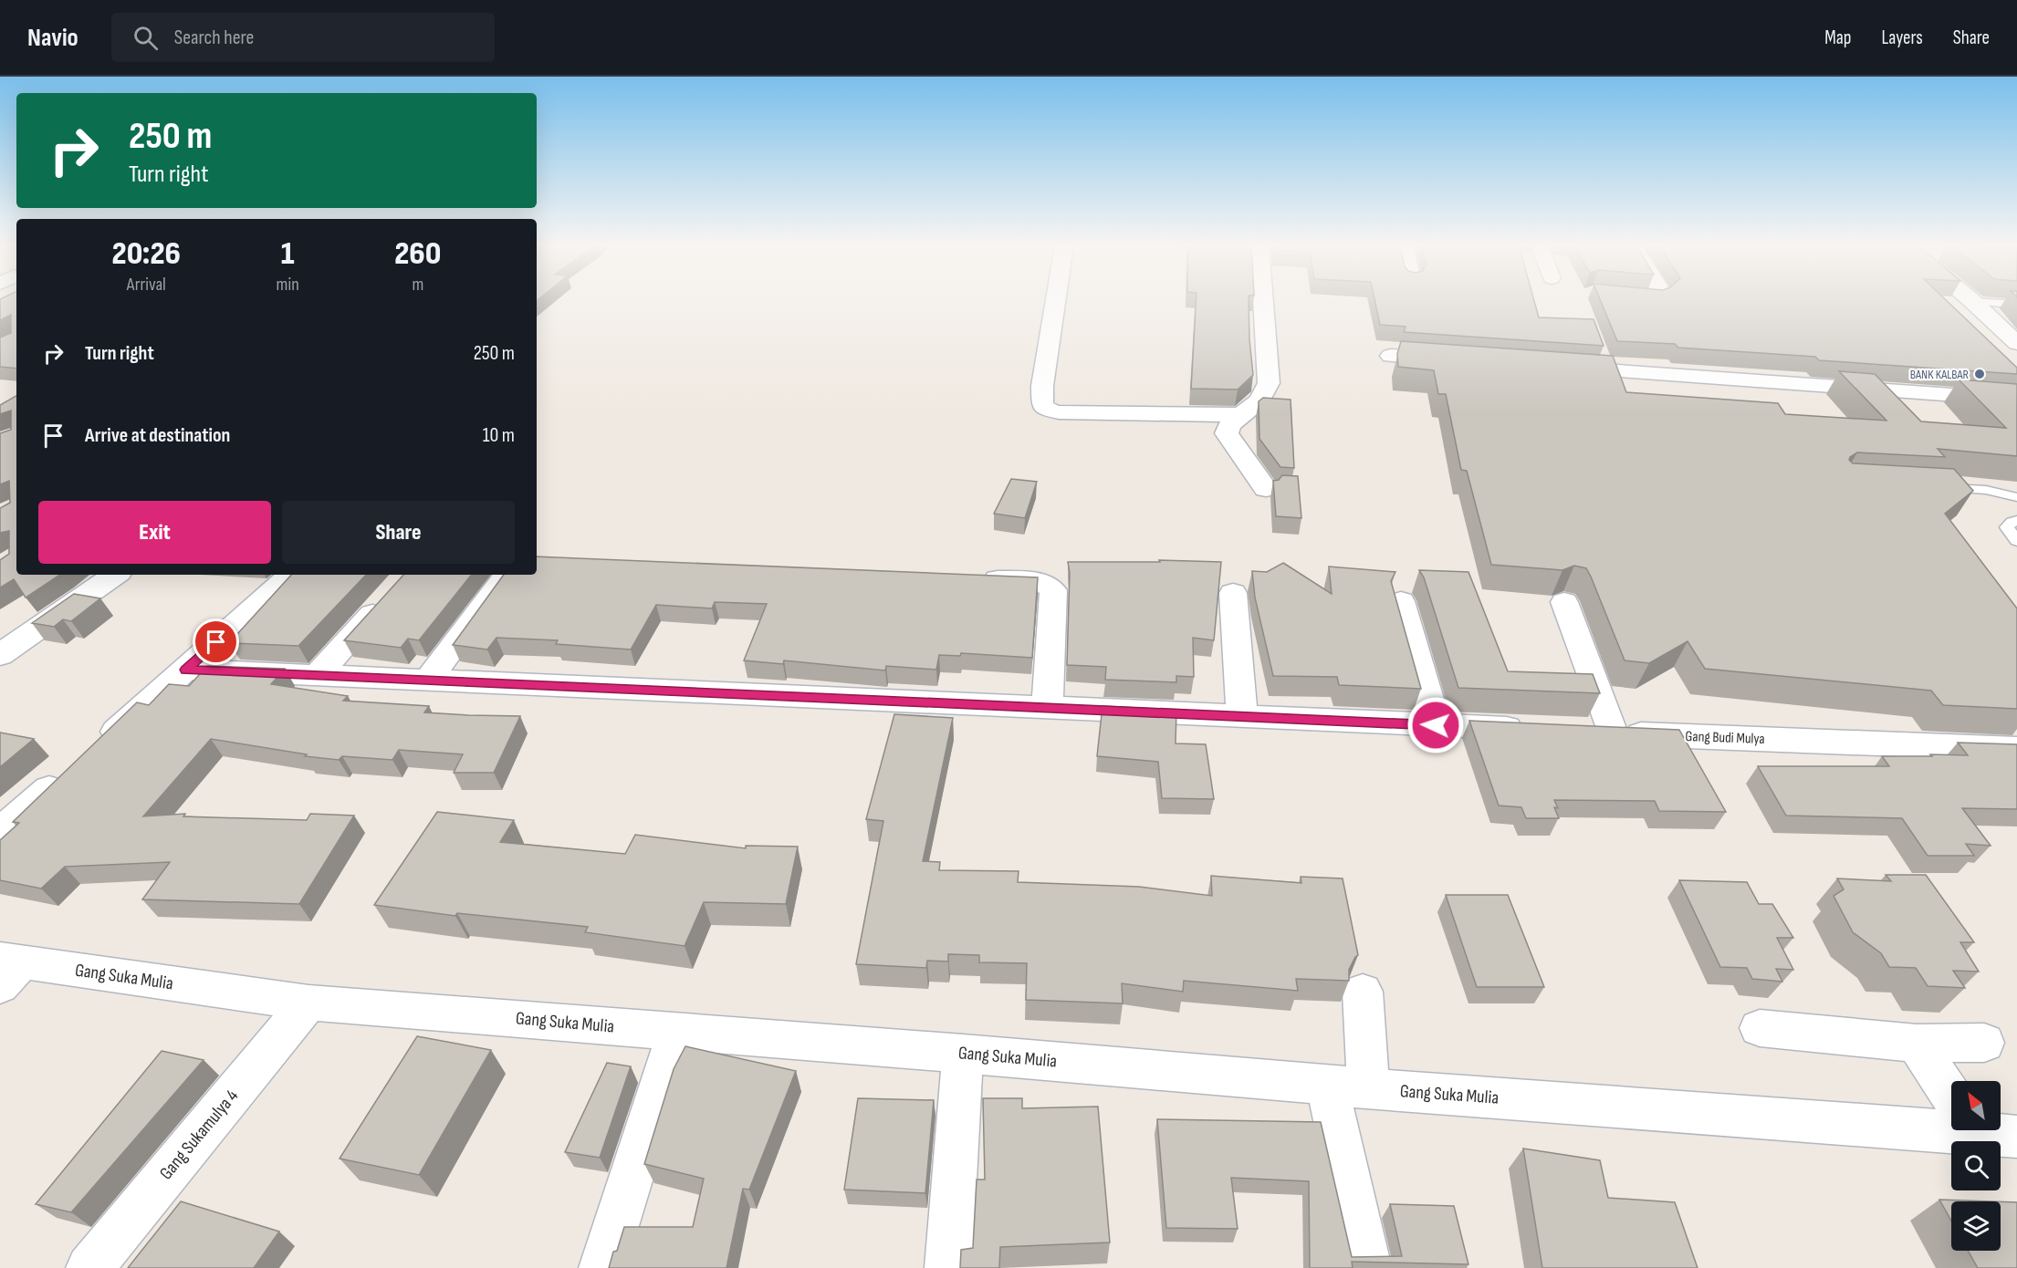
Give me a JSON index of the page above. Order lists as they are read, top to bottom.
{
  "streets": {
    "street": ["Gang Budi Mulya", "Gang Suka Mulia", "Gang Sukamulya 4"]
  },
  "crossings": [
    ["Gang Suka Mulia", "Gang Sukamulya 4"]
  ],
  "places": ["BANK KALBAR"],
  "north": "top left",
  "page": {
    "header": "Navio",
    "search": "Search here",
    "nav": ["Map", "Layers", "Share"],
    "turn": ["250 m", "Turn right"],
    "eta": [
      "20:26",
      "Arrival",
      "1",
      "min",
      "260",
      "m"
    ],
    "list": [
      {
        "name": "Turn right",
        "value": "250 m"
      },
      {
        "name": "Arrive at destination",
        "value": "10 m"
      }
    ],
    "buttons": ["Exit", "Share"]
  }
}
